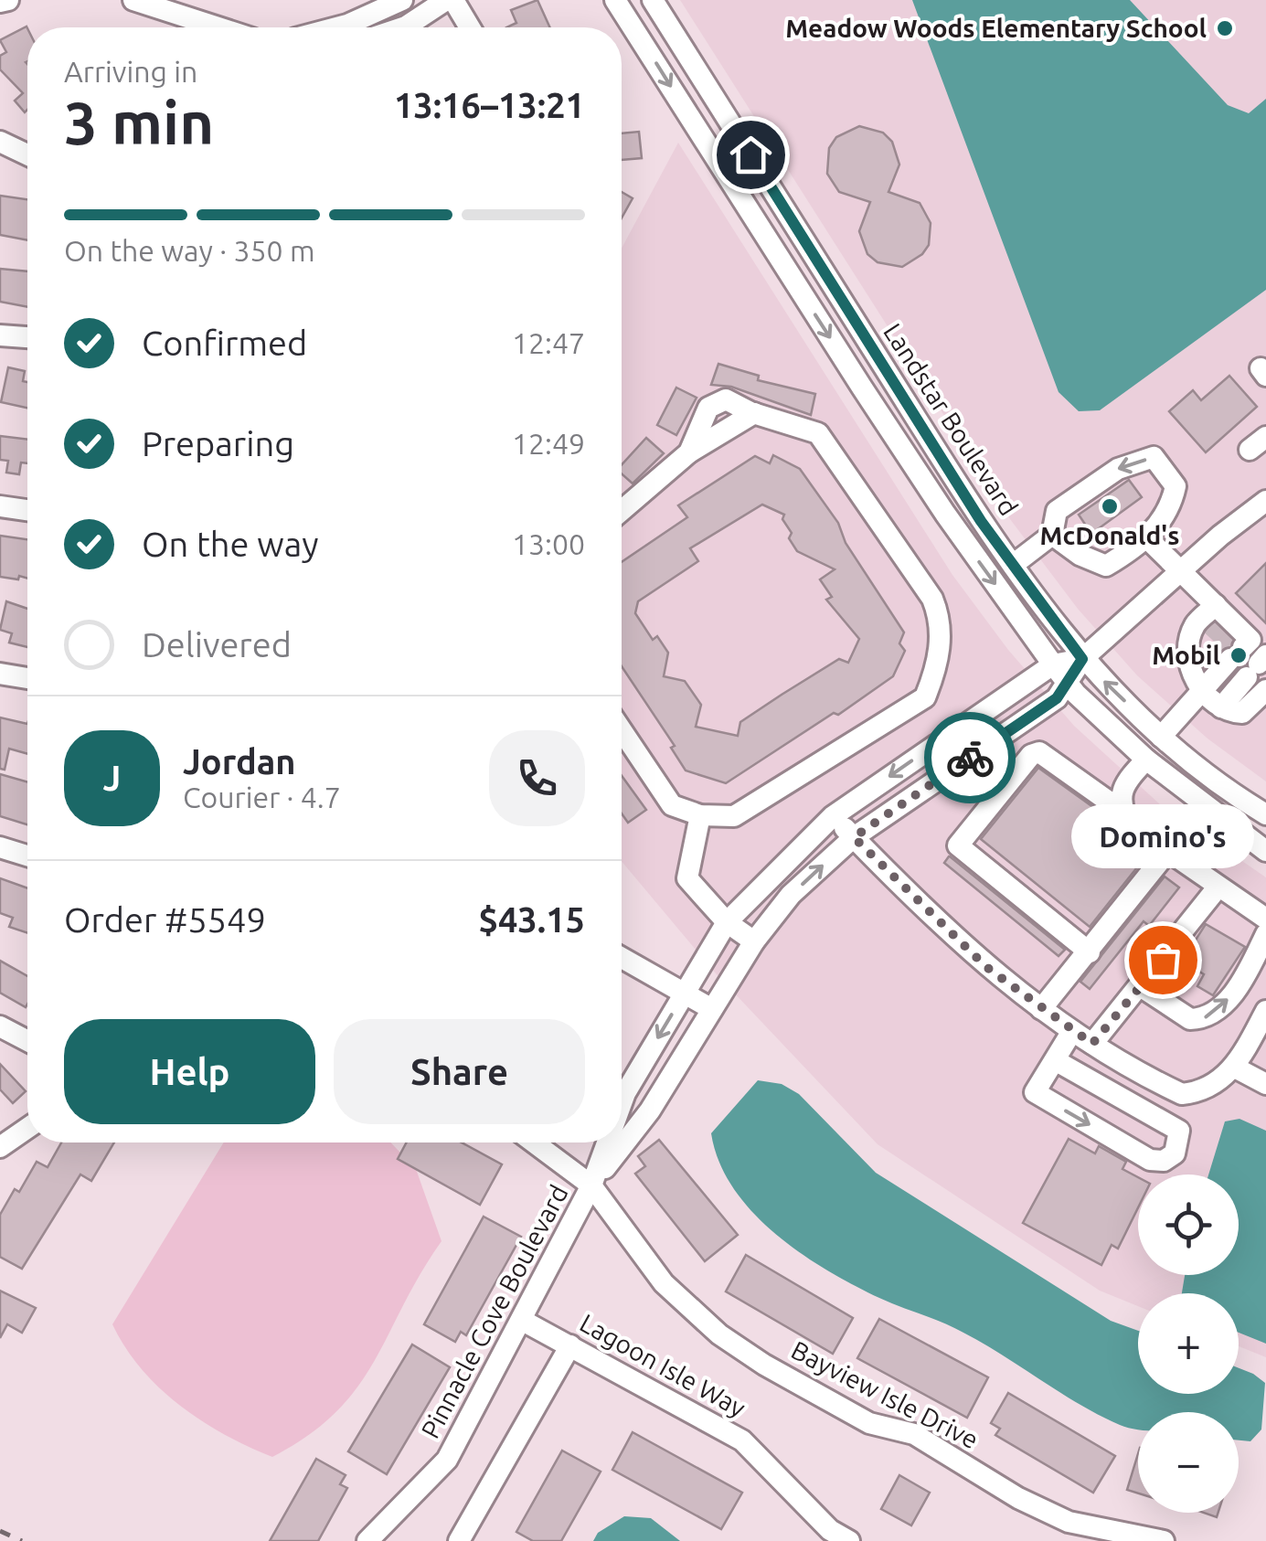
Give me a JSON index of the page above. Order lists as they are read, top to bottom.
{
  "streets": {
    "street": [
      "Landstar Boulevard",
      "Pinnacle Cove Boulevard",
      "Lagoon Isle Way",
      "Bayview Isle Drive"
    ]
  },
  "crossings": [
    ["Landstar Boulevard", "Pinnacle Cove Boulevard"],
    ["Pinnacle Cove Boulevard", "Lagoon Isle Way"],
    ["Pinnacle Cove Boulevard", "Bayview Isle Drive"]
  ],
  "places": [
    "Meadow Woods Elementary School",
    "McDonald's",
    "Mobil",
    "Domino's"
  ],
  "page": {
    "heading": ["3 min", "Arriving in", "13:16–13:21"],
    "panel": [
      "Jordan",
      "Courier · 4.7",
      "Order #5549",
      "$43.15"
    ],
    "bar": "On the way · 350 m",
    "list": [
      ["Confirmed", "12:47"],
      ["Preparing", "12:49"],
      ["On the way", "13:00"],
      "Delivered"
    ],
    "round": "J",
    "bubble": "Domino's",
    "buttons": ["Help", "Share"],
    "map_buttons": ["+", "−"]
  }
}
